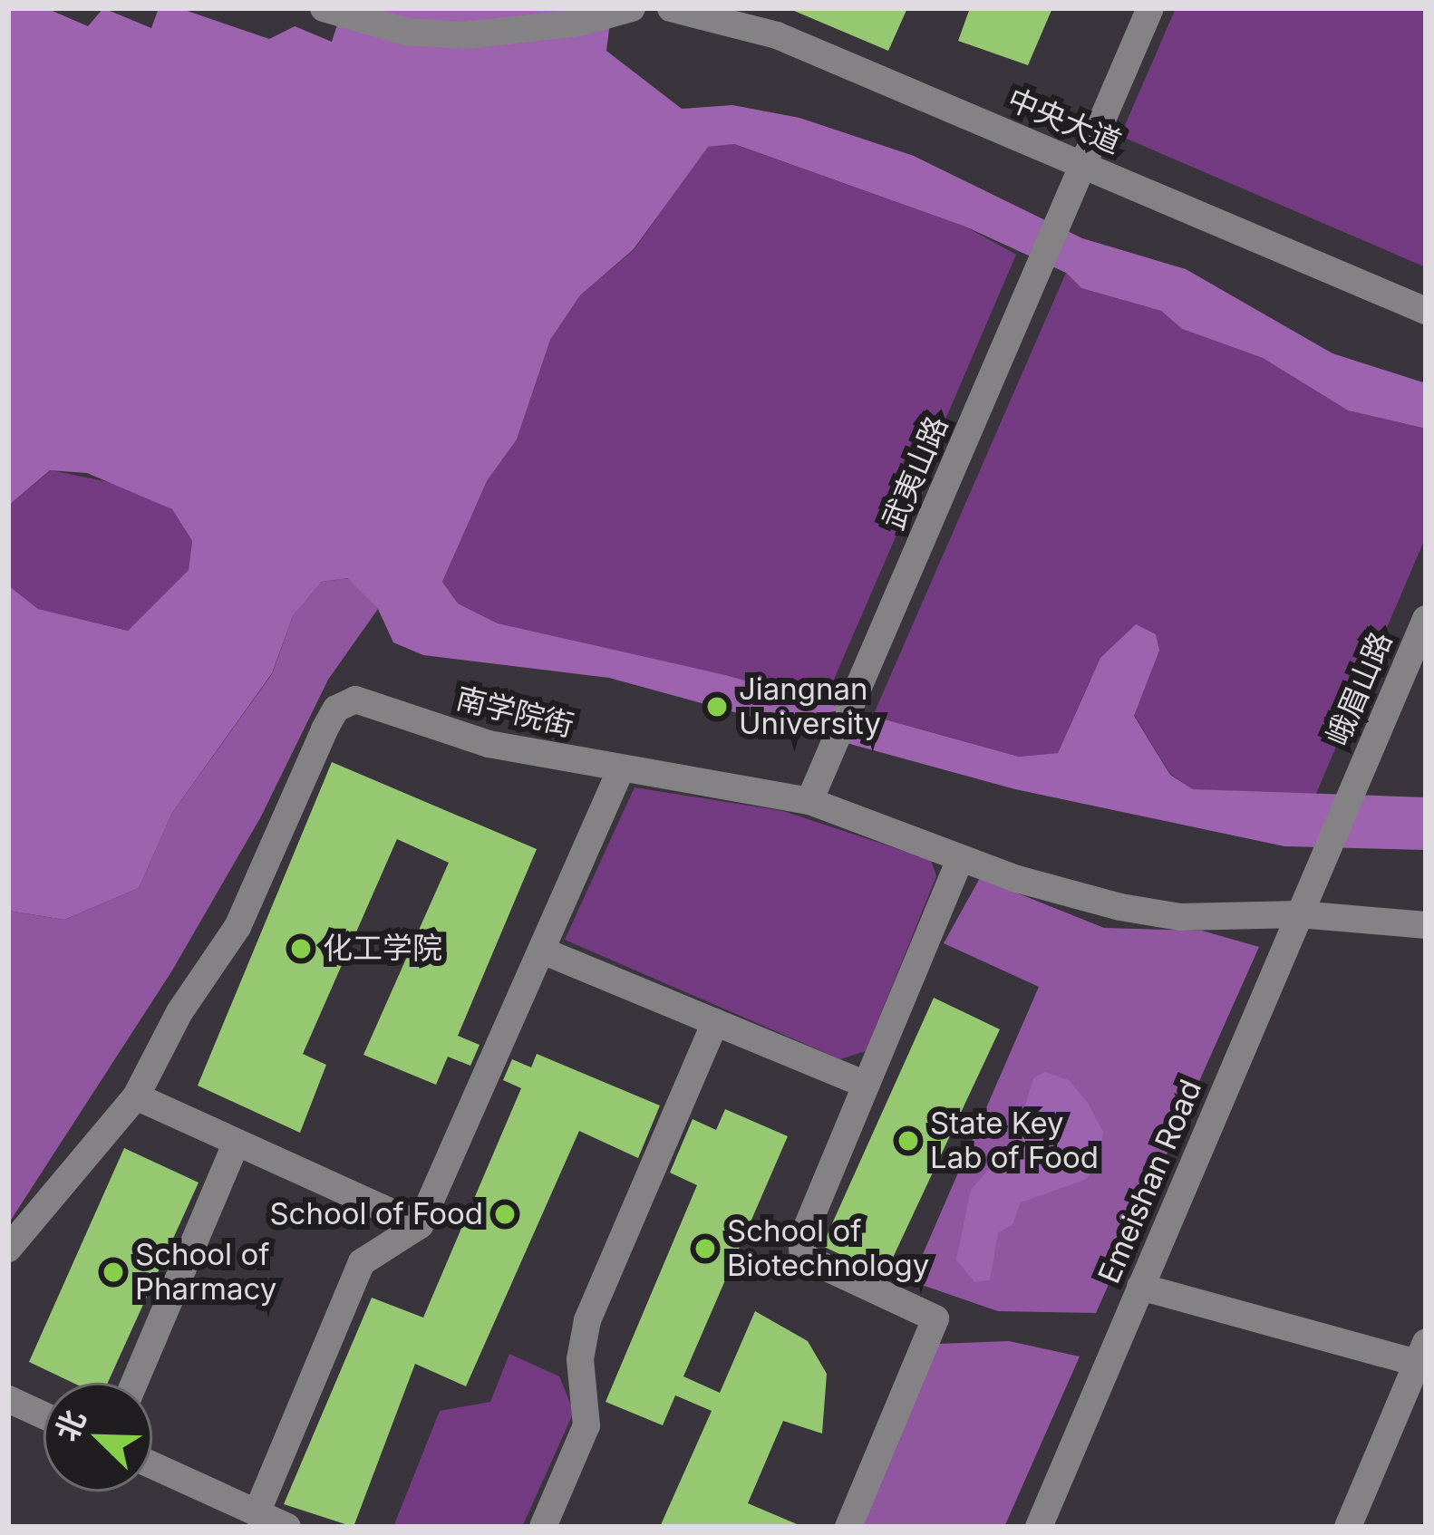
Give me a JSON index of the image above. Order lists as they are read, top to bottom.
{
  "streets": {
    "street": [
      "中央大道",
      "武夷山路",
      "峨眉山路",
      "南学院街",
      "Emeishan Road"
    ]
  },
  "crossings": [
    ["中央大道", "武夷山路"],
    ["武夷山路", "南学院街"],
    ["峨眉山路", "Emeishan Road"],
    ["南学院街", "Emeishan Road"]
  ],
  "places": [
    "Jiangnan University",
    "化工学院",
    "State Key Lab of Food",
    "School of Food",
    "School of Biotechnology",
    "School of Pharmacy"
  ],
  "north": "top left"
}
